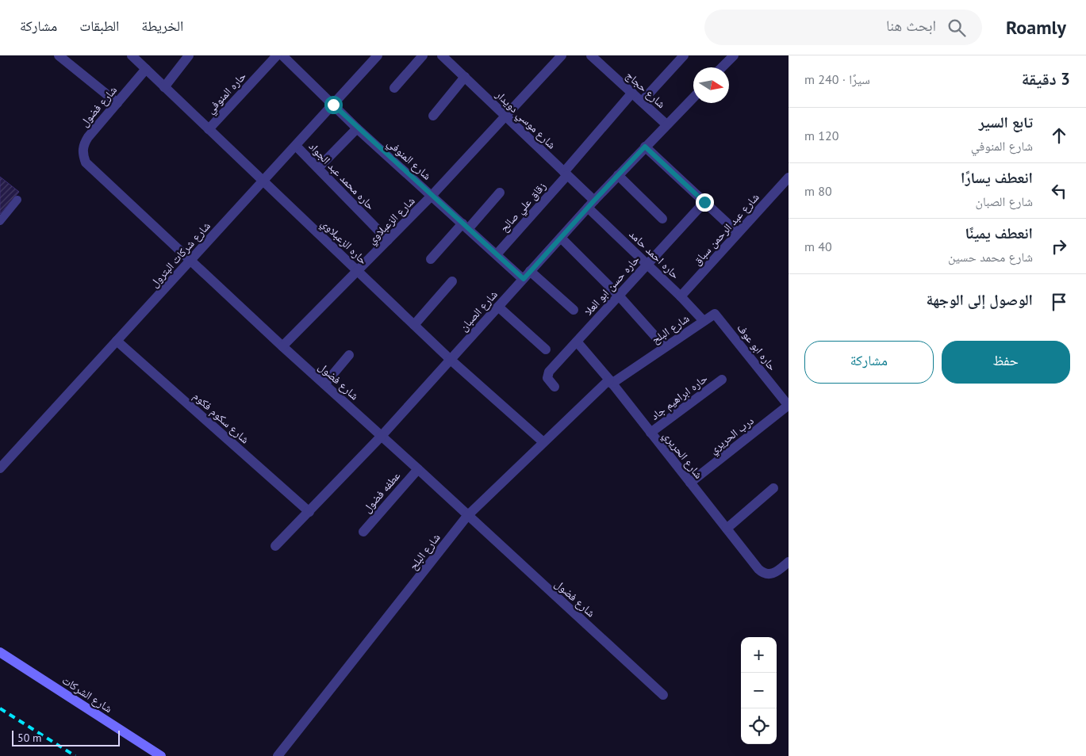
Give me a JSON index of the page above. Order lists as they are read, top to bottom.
{
  "streets": {
    "main road": ["شارع الشركات"],
    "street": [
      "شارع حجاج",
      "حاره المنوفي",
      "شارع فضول",
      "شارع موسي دويدار",
      "شارع المنوفي",
      "حاره محمد عبد الجواد",
      "زقاق علي صالح",
      "شارع الزعبلاوي",
      "شارع عبد الرحمن سباق",
      "حاره الزعبلاوي",
      "شارع شركات البترول",
      "حاره احمد حامد",
      "حاره حسن ابو العلا",
      "شارع الصبان",
      "شارع البلح",
      "حاره ابو عوف",
      "حاره ابراهيم جاد",
      "شارع سكوم فكوم",
      "درب الحريري",
      "شارع الحريري",
      "عطفه فضول"
    ]
  },
  "crossings": [
    ["شارع حجاج", "زقاق علي صالح"],
    ["شارع حجاج", "شارع الصبان"],
    ["حاره المنوفي", "حاره الزعبلاوي"],
    ["شارع فضول", "شارع الزعبلاوي"],
    ["شارع فضول", "حاره الزعبلاوي"],
    ["شارع فضول", "شارع شركات البترول"],
    ["شارع فضول", "شارع الصبان"],
    ["شارع فضول", "شارع البلح"],
    ["شارع فضول", "عطفه فضول"],
    ["شارع موسي دويدار", "زقاق علي صالح"],
    ["شارع موسي دويدار", "شارع الزعبلاوي"],
    ["شارع موسي دويدار", "حاره احمد حامد"],
    ["شارع موسي دويدار", "شارع الصبان"],
    ["شارع المنوفي", "زقاق علي صالح"],
    ["شارع المنوفي", "شارع الزعبلاوي"],
    ["شارع المنوفي", "شارع شركات البترول"],
    ["شارع المنوفي", "شارع الصبان"],
    ["حاره محمد عبد الجواد", "شارع الزعبلاوي"],
    ["حاره محمد عبد الجواد", "شارع شركات البترول"],
    ["شارع الزعبلاوي", "حاره الزعبلاوي"],
    ["شارع عبد الرحمن سباق", "حاره احمد حامد"],
    ["حاره الزعبلاوي", "شارع شركات البترول"],
    ["حاره الزعبلاوي", "شارع الصبان"],
    ["حاره الزعبلاوي", "شارع البلح"],
    ["شارع شركات البترول", "شارع سكوم فكوم"],
    ["حاره احمد حامد", "حاره حسن ابو العلا"],
    ["حاره احمد حامد", "شارع الصبان"],
    ["حاره احمد حامد", "شارع البلح"],
    ["حاره احمد حامد", "حاره ابو عوف"],
    ["حاره حسن ابو العلا", "شارع الحريري"],
    ["شارع الصبان", "شارع سكوم فكوم"],
    ["شارع البلح", "حاره ابو عوف"],
    ["شارع البلح", "شارع الحريري"],
    ["حاره ابو عوف", "درب الحريري"],
    ["حاره ابراهيم جاد", "شارع الحريري"],
    ["درب الحريري", "شارع الحريري"]
  ],
  "scale_bar": "50 m",
  "north": "right",
  "page": {
    "header": "Roamly",
    "search": "ابحث هنا",
    "nav": ["الخريطة", "الطبقات", "مشاركة"],
    "heading": ["3 دقيقة", "سيرًا · 240 m"],
    "list": [
      ["تابع السير", "شارع المنوفي", "120 m"],
      ["انعطف يسارًا", "شارع الصبان", "80 m"],
      ["انعطف يمينًا", "شارع محمد حسين", "40 m"],
      "الوصول إلى الوجهة"
    ],
    "buttons": ["حفظ", "مشاركة"],
    "map_buttons": ["+", "−"],
    "scale": "50 m"
  }
}
